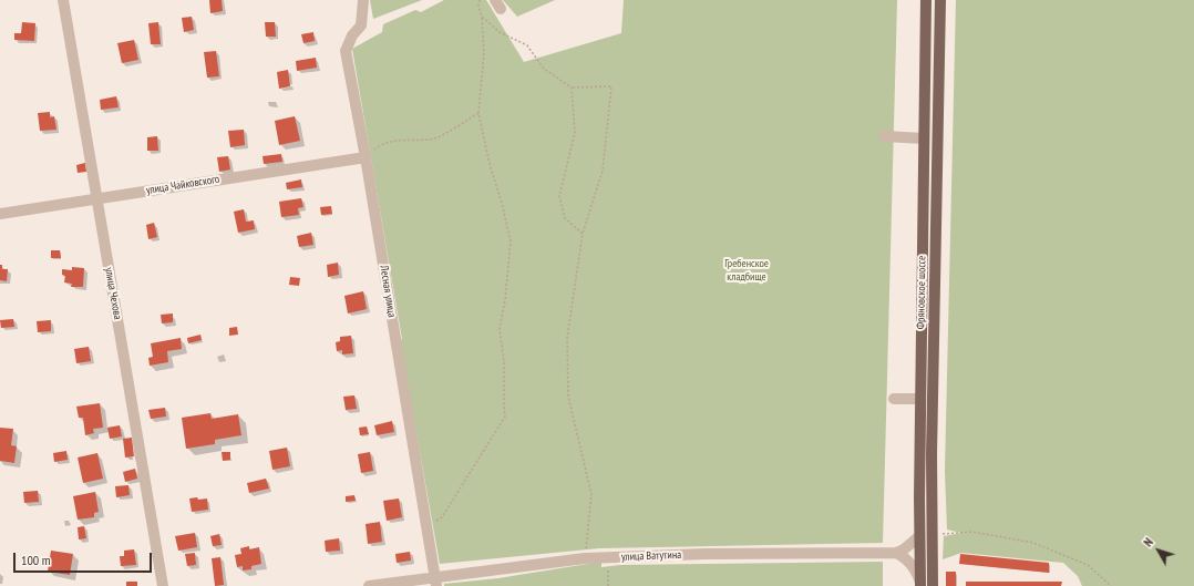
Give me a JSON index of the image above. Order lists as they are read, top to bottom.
{
  "streets": {
    "main road": ["Фряновское шоссе"],
    "street": [
      "улица Чайковского",
      "Лесная улица",
      "улица Чехова",
      "улица Ватутина"
    ]
  },
  "crossings": [
    ["улица Чайковского", "Лесная улица"],
    ["улица Чайковского", "улица Чехова"],
    ["Лесная улица", "улица Ватутина"]
  ],
  "parks": ["Гребенское кладбище"],
  "scale_bar": "100 m",
  "north": "top left"
}
